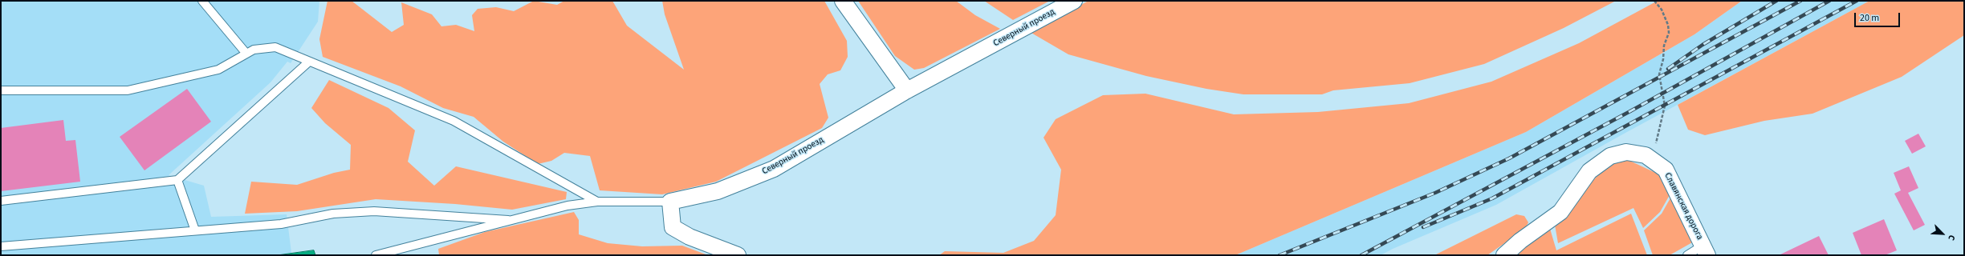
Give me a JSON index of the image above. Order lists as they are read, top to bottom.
{
  "streets": {
    "street": ["Северный проезд", "Славянская дорога"]
  },
  "scale_bar": "20 m",
  "north": "bottom right"
}
